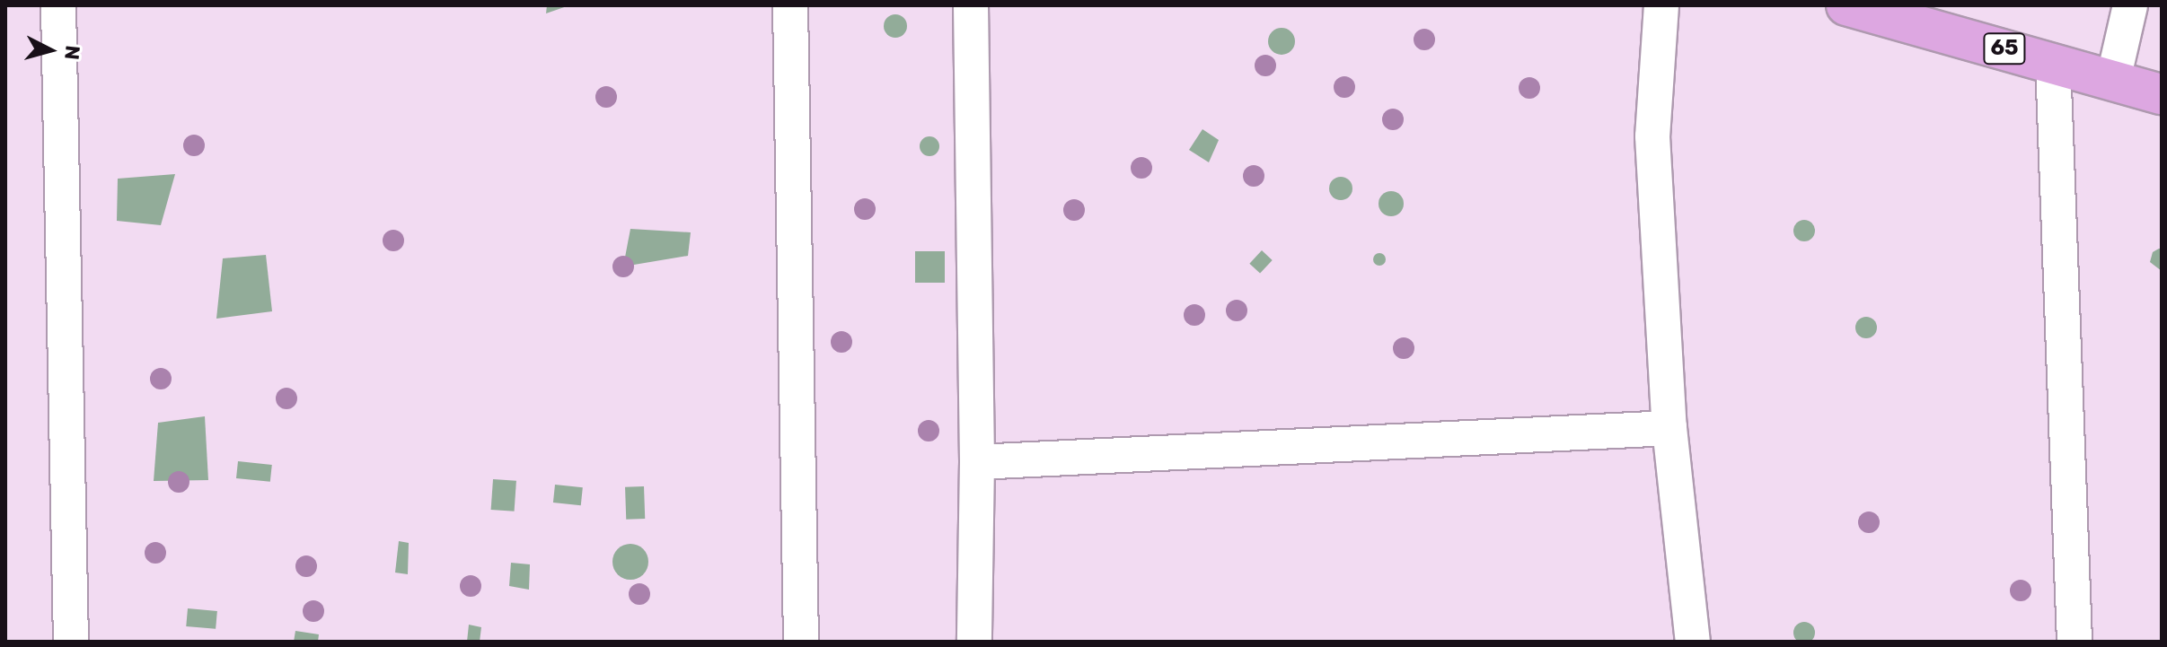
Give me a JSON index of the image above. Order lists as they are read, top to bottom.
{
  "streets": {
    "main road": ["65"]
  },
  "north": "right"
}
